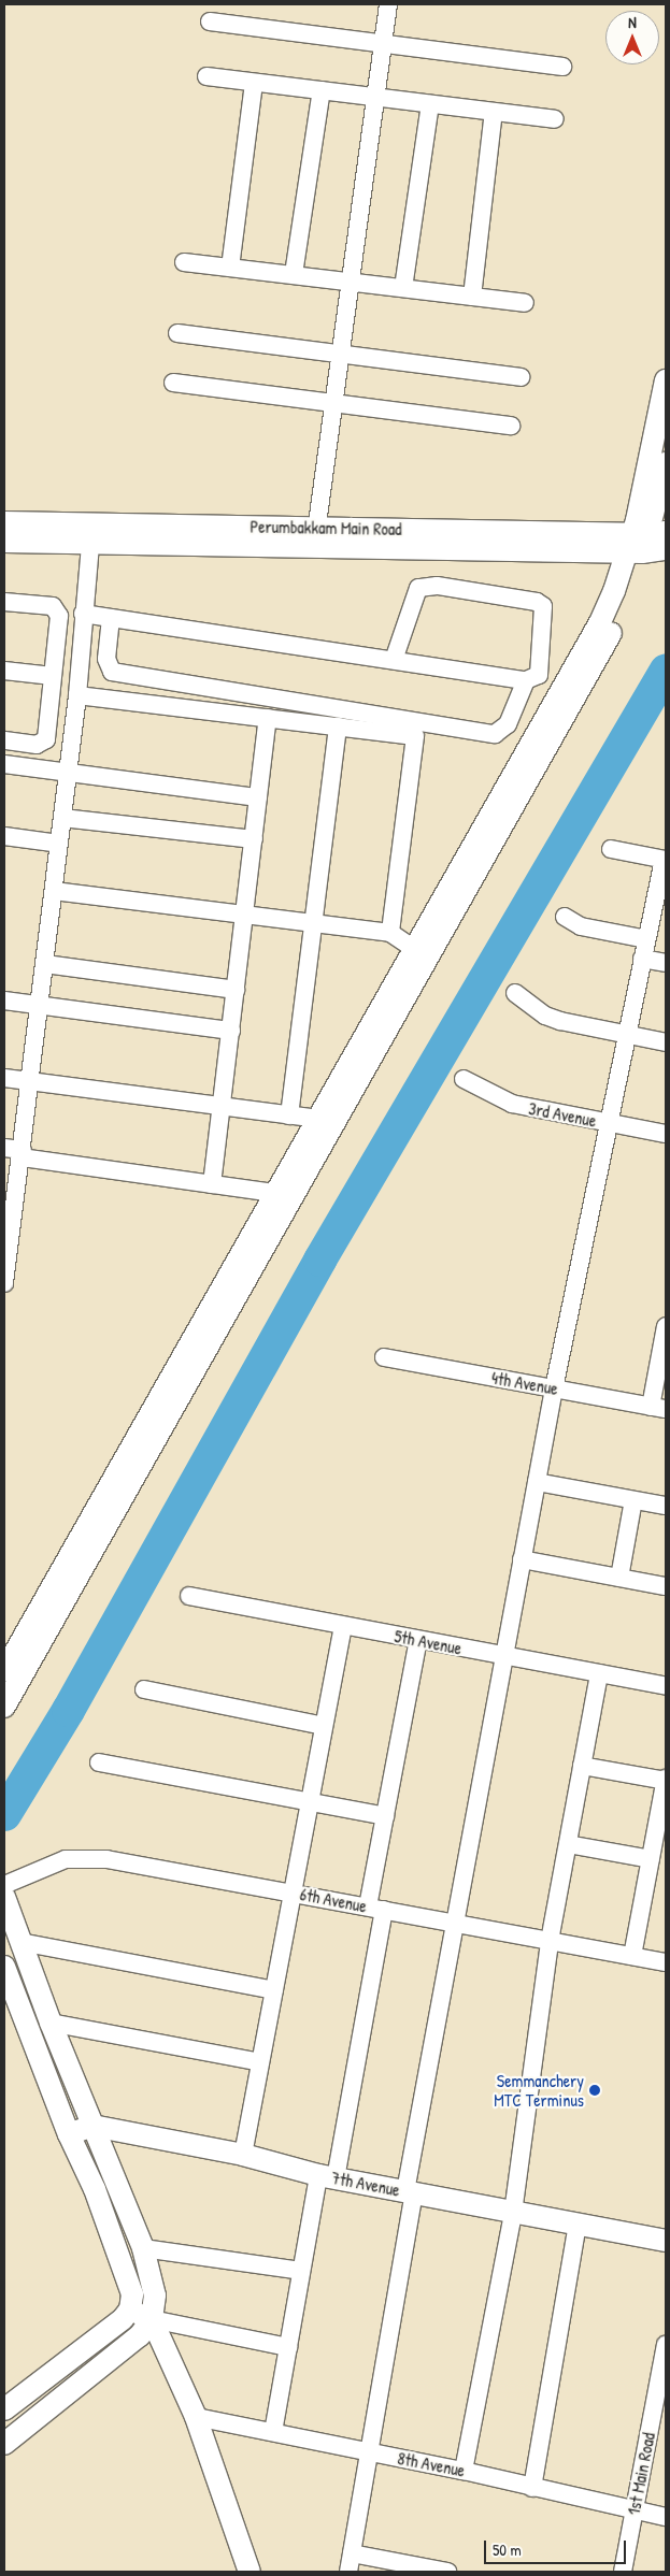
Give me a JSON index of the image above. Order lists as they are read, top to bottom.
{
  "streets": {
    "street": [
      "Perumbakkam Main Road",
      "3rd Avenue",
      "4th Avenue",
      "5th Avenue",
      "6th Avenue",
      "7th Avenue",
      "8th Avenue",
      "1st Main Road"
    ]
  },
  "crossings": [
    ["8th Avenue", "1st Main Road"]
  ],
  "places": ["Semmanchery MTC Terminus"],
  "scale_bar": "50 m",
  "north": "top"
}
